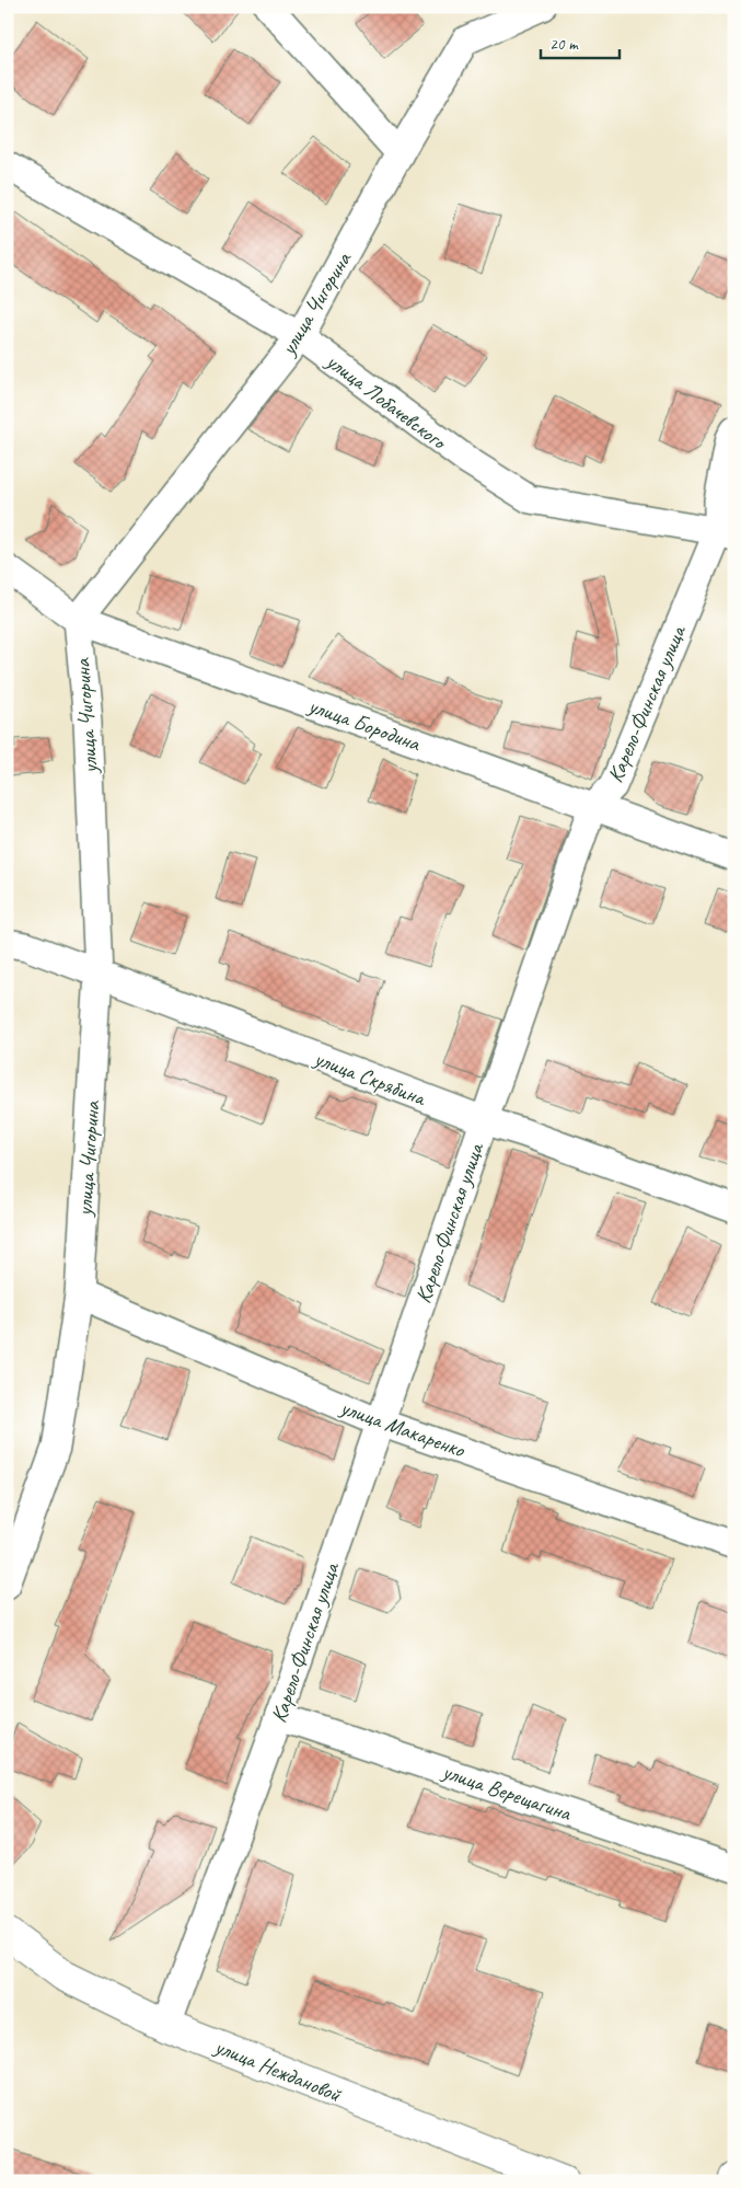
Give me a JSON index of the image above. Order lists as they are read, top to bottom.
{
  "streets": {
    "highway": ["улица Неждановой"],
    "street": [
      "улица Чигорина",
      "улица Лобачевского",
      "Карело-Финская улица",
      "улица Бородина",
      "улица Скрябина",
      "улица Макаренко",
      "улица Верещагина"
    ]
  },
  "crossings": [
    ["улица Чигорина", "улица Лобачевского"],
    ["улица Чигорина", "улица Бородина"],
    ["улица Чигорина", "улица Скрябина"],
    ["улица Чигорина", "улица Макаренко"],
    ["улица Лобачевского", "Карело-Финская улица"],
    ["Карело-Финская улица", "улица Бородина"],
    ["Карело-Финская улица", "улица Скрябина"],
    ["Карело-Финская улица", "улица Макаренко"],
    ["Карело-Финская улица", "улица Верещагина"],
    ["Карело-Финская улица", "улица Неждановой"]
  ],
  "scale_bar": "20 m"
}
